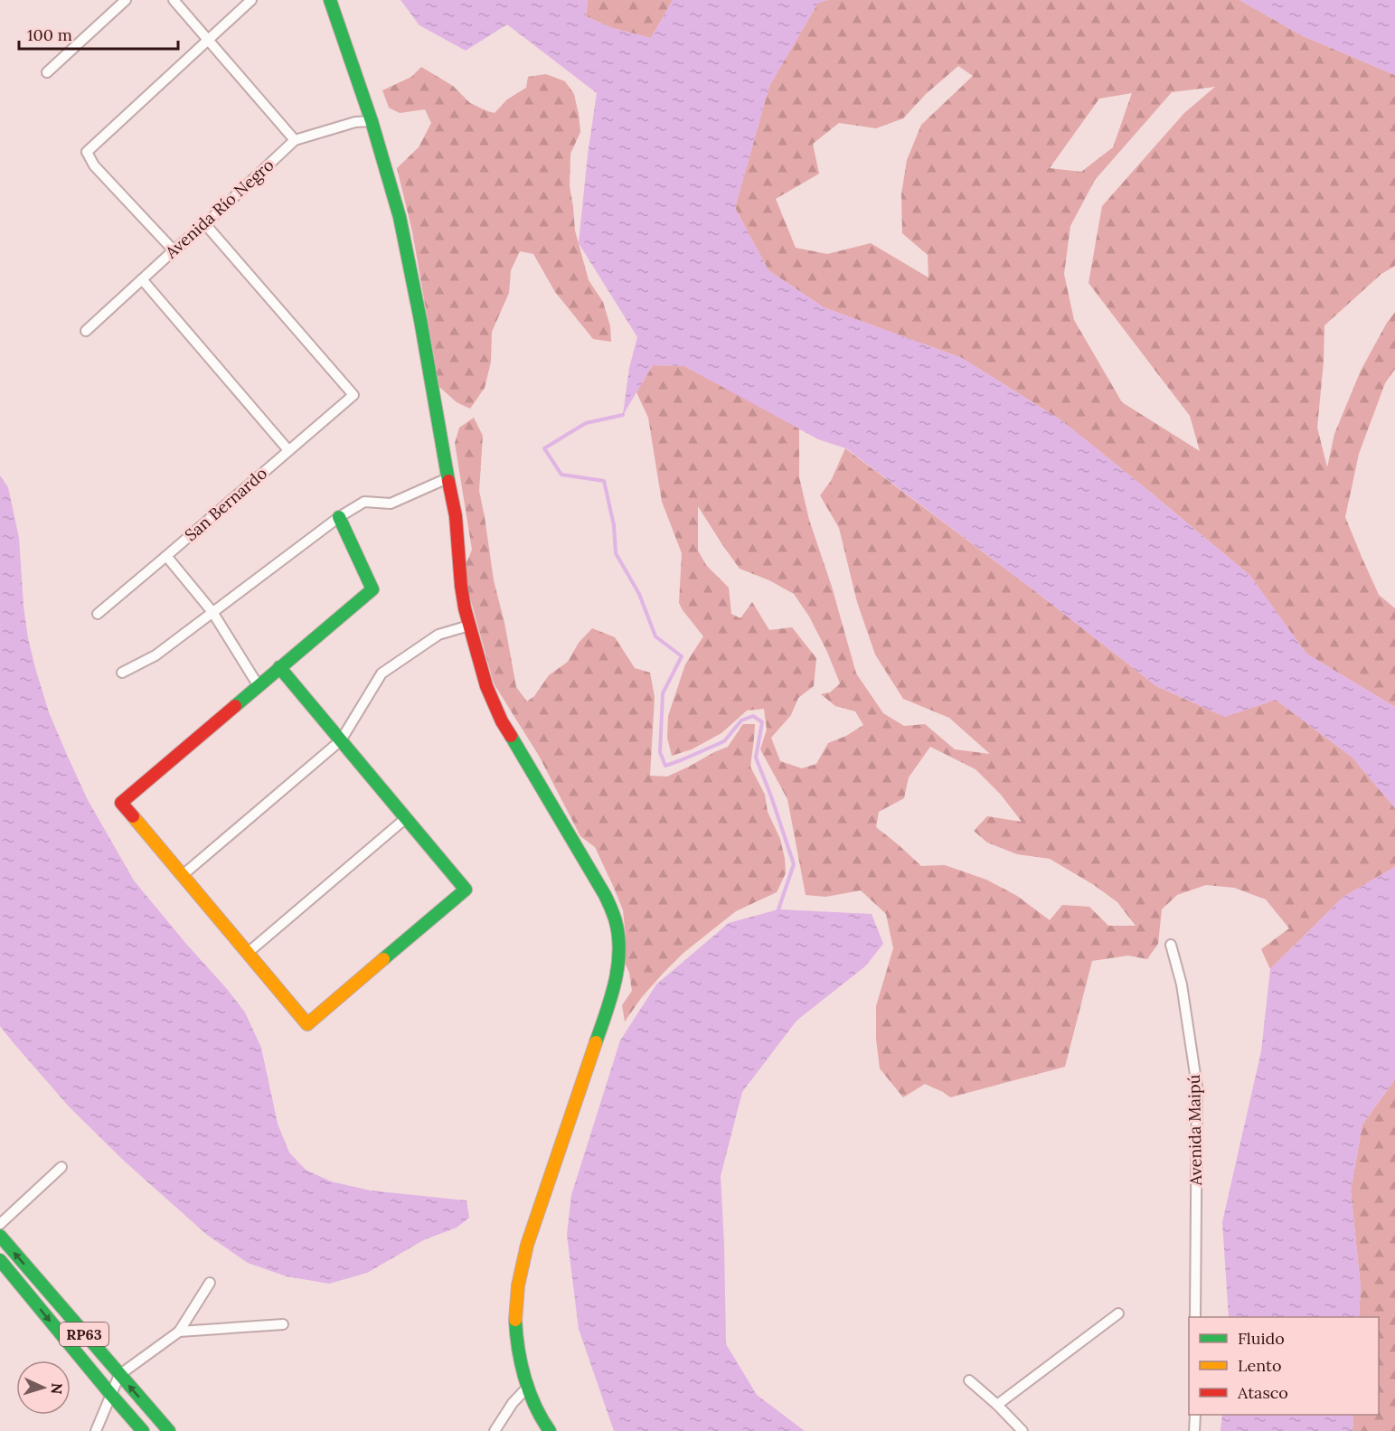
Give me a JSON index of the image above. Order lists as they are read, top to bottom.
{
  "streets": {
    "street": [
      "Avenida Río Negro",
      "San Bernardo",
      "Avenida Maipú",
      "RP63"
    ]
  },
  "crossings": [
    ["Avenida Río Negro", "San Bernardo"]
  ],
  "legend": ["Fluido", "Lento", "Atasco"],
  "scale_bar": "100 m",
  "north": "right"
}
